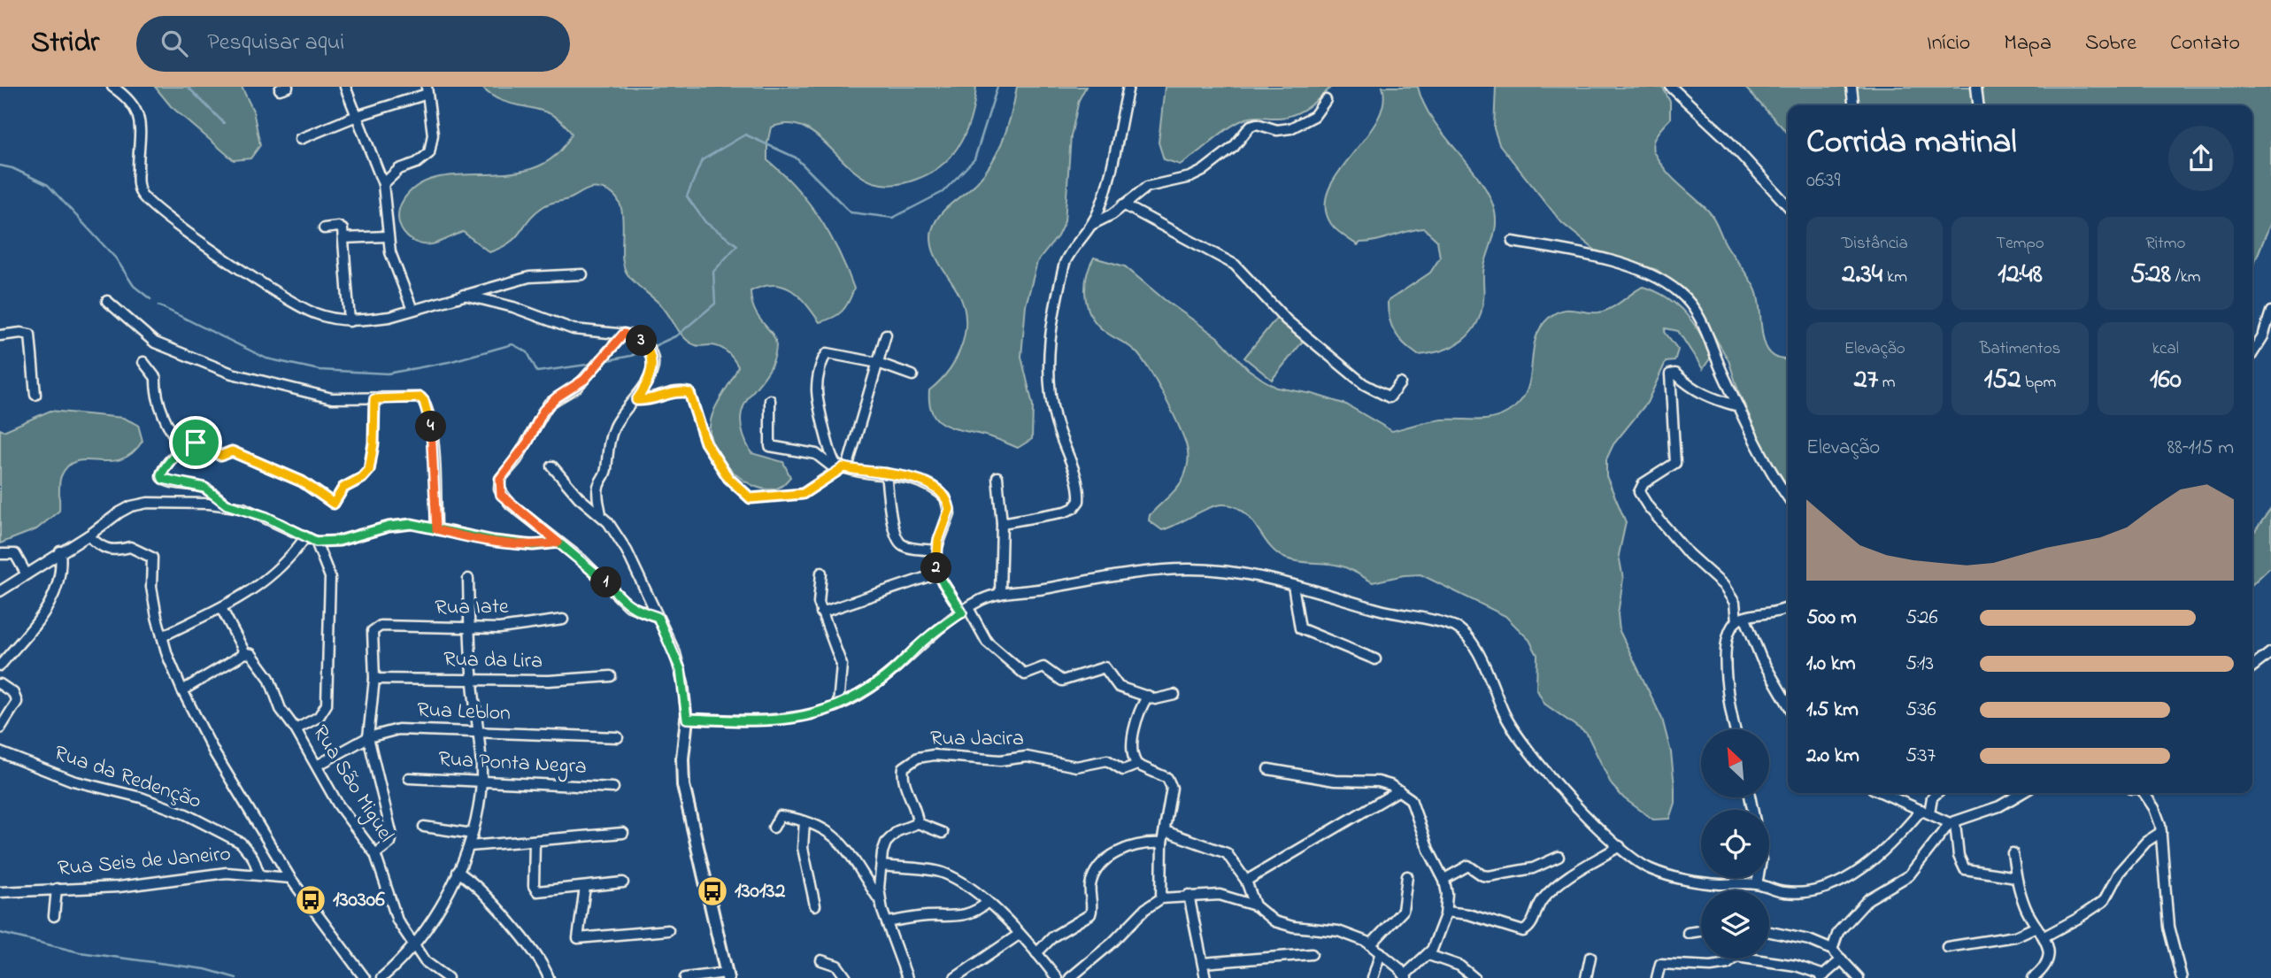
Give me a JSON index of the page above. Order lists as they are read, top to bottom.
{
  "streets": {
    "street": [
      "Rua Iate",
      "Rua da Lira",
      "Rua Leblon",
      "Rua Jacira",
      "Rua Ponta Negra",
      "Rua da Redenção",
      "Rua São Miguel",
      "Rua Seis de Janeiro"
    ]
  },
  "crossings": [
    ["Rua Iate", "Rua da Lira"],
    ["Rua Leblon", "Rua São Miguel"],
    ["Rua da Redenção", "Rua Seis de Janeiro"]
  ],
  "places": {
    "bus stop": ["130132", "130306"]
  },
  "north": "top left",
  "page": {
    "header": "Stridr",
    "search": "Pesquisar aqui",
    "nav": [
      "Início",
      "Mapa",
      "Sobre",
      "Contato"
    ],
    "heading": ["Corrida matinal", "06:39"],
    "stats": [
      ["Distância", "2.34 km"],
      ["Tempo", "12:48"],
      ["Ritmo", "5:28 /km"],
      ["Elevação", "27 m"],
      ["Batimentos", "152 bpm"],
      ["kcal", "160"]
    ],
    "pins": [
      "3",
      "4",
      "2",
      "1"
    ],
    "chart": ["Elevação", "88–115 m"],
    "list": [
      {
        "name": "500 m",
        "note": "5:26"
      },
      {
        "name": "1.0 km",
        "note": "5:13"
      },
      {
        "name": "1.5 km",
        "note": "5:36"
      },
      {
        "name": "2.0 km",
        "note": "5:37"
      }
    ]
  }
}
